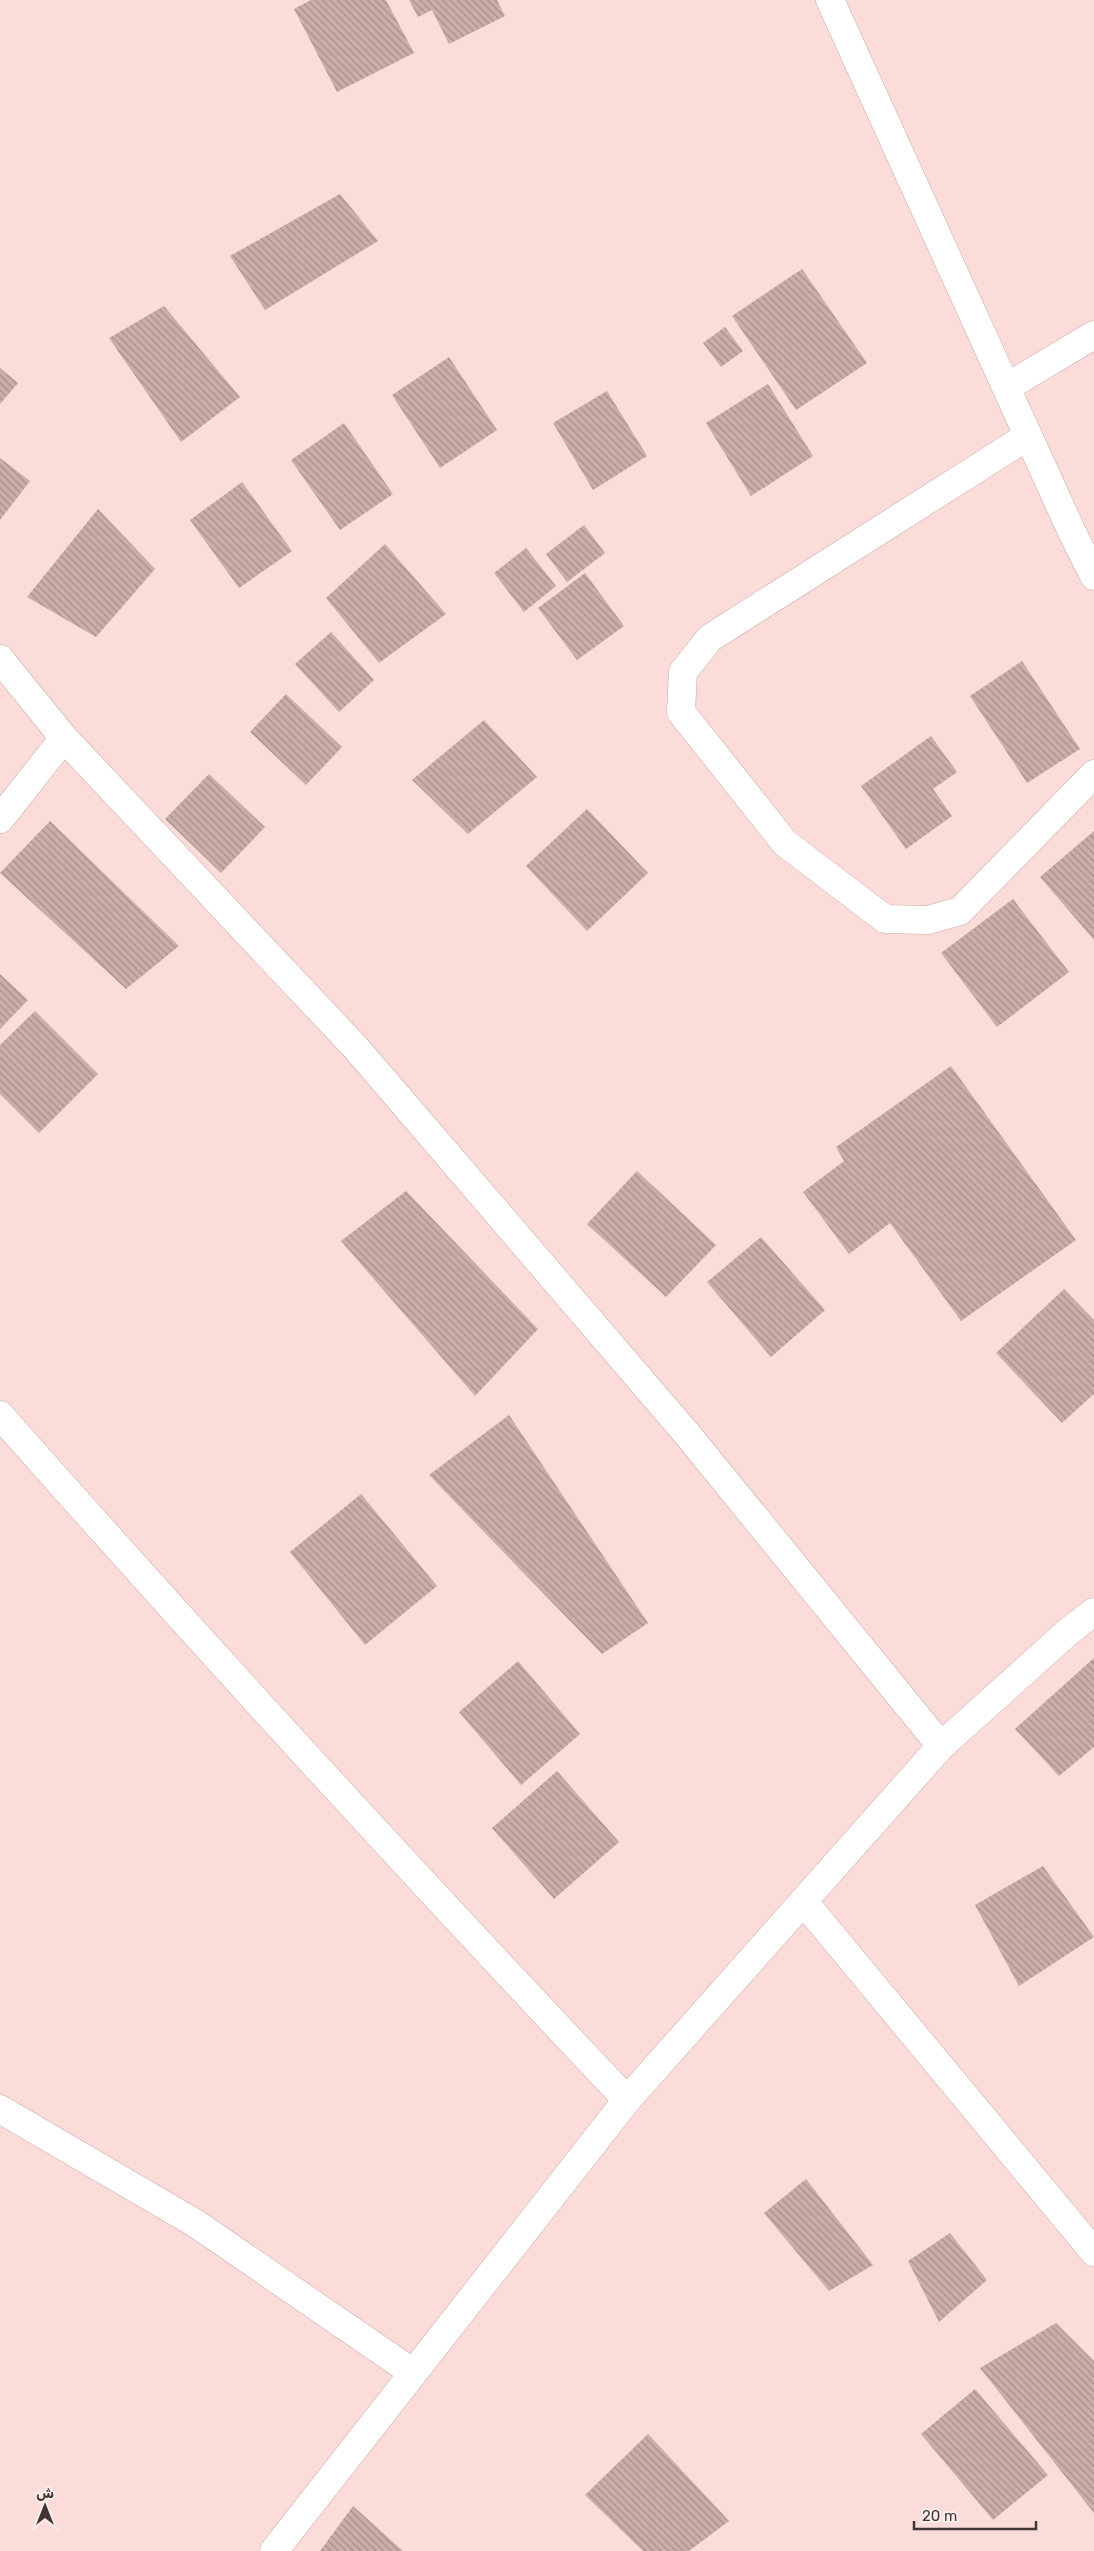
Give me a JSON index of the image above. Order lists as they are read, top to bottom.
{
  "scale_bar": "20 m",
  "north": "top"
}
